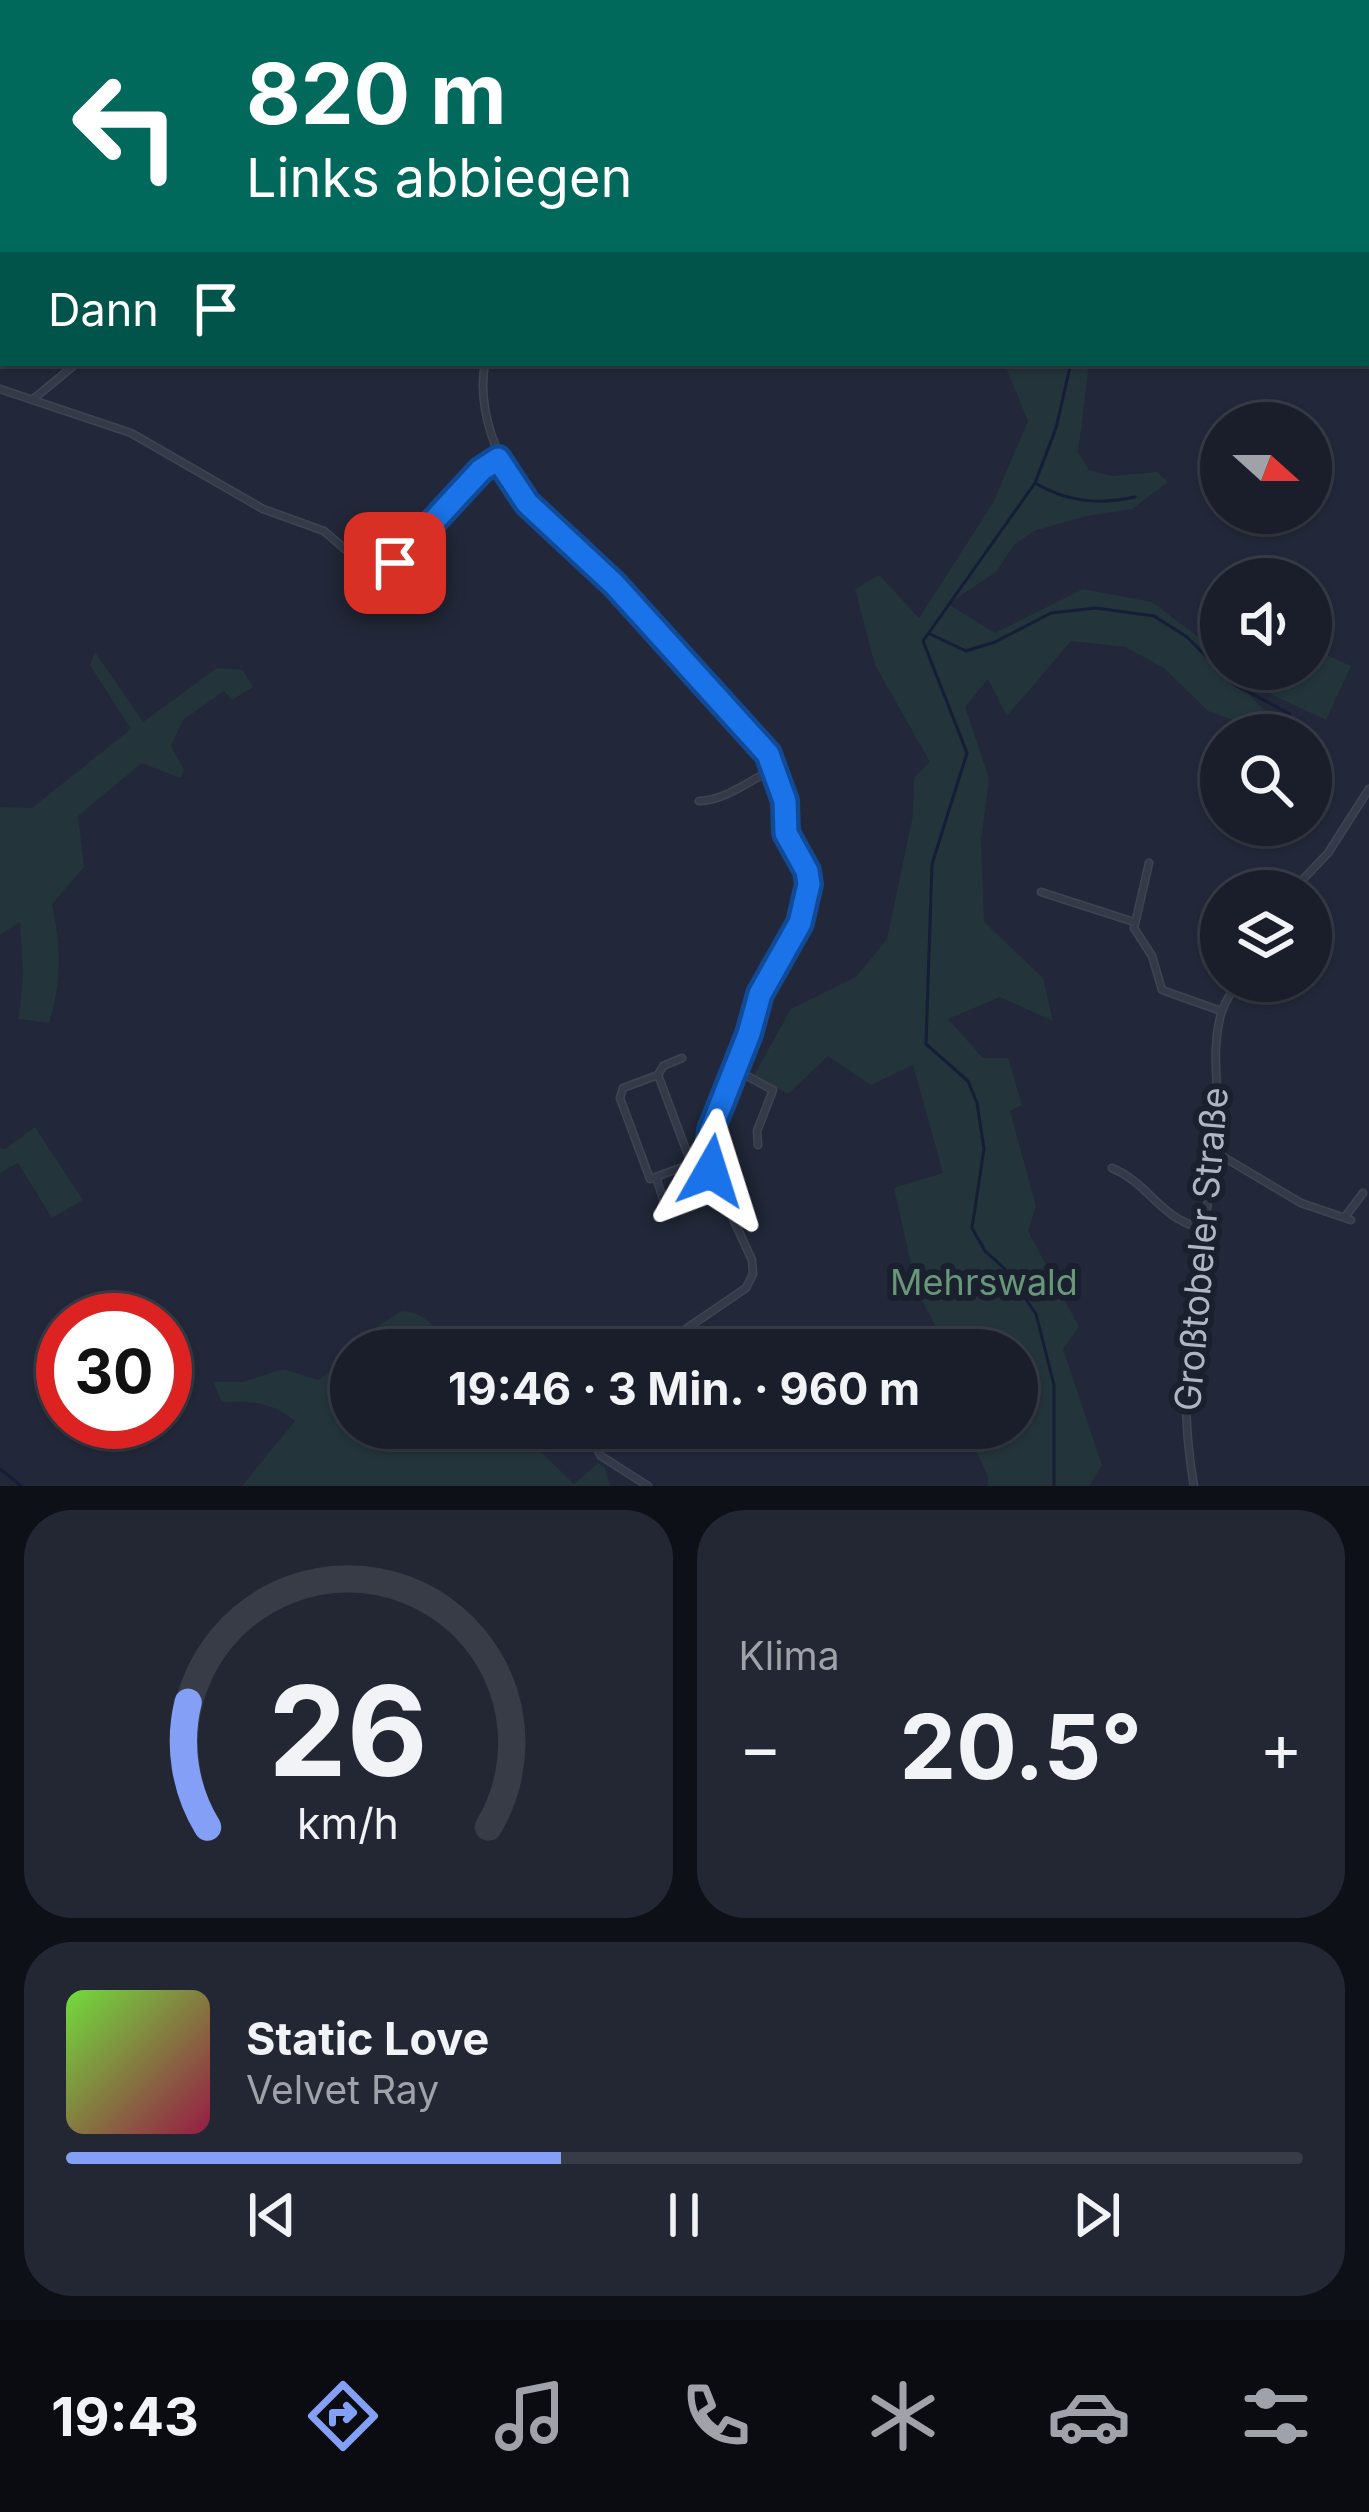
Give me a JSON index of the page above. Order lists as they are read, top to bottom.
{
  "streets": {
    "street": ["Großtobeler Straße"]
  },
  "parks": ["Mehrswald"],
  "north": "right",
  "page": {
    "turn": ["820 m", "Links abbiegen"],
    "then": "Dann",
    "limit": "30",
    "trip": "19:46 · 3 Min. · 960 m",
    "tile": "Klima",
    "heat": ["−", "20.5°", "+"],
    "song": ["Static Love", "Velvet Ray"],
    "tabs": "19:43",
    "gauge": ["26", "km/h"]
  }
}
